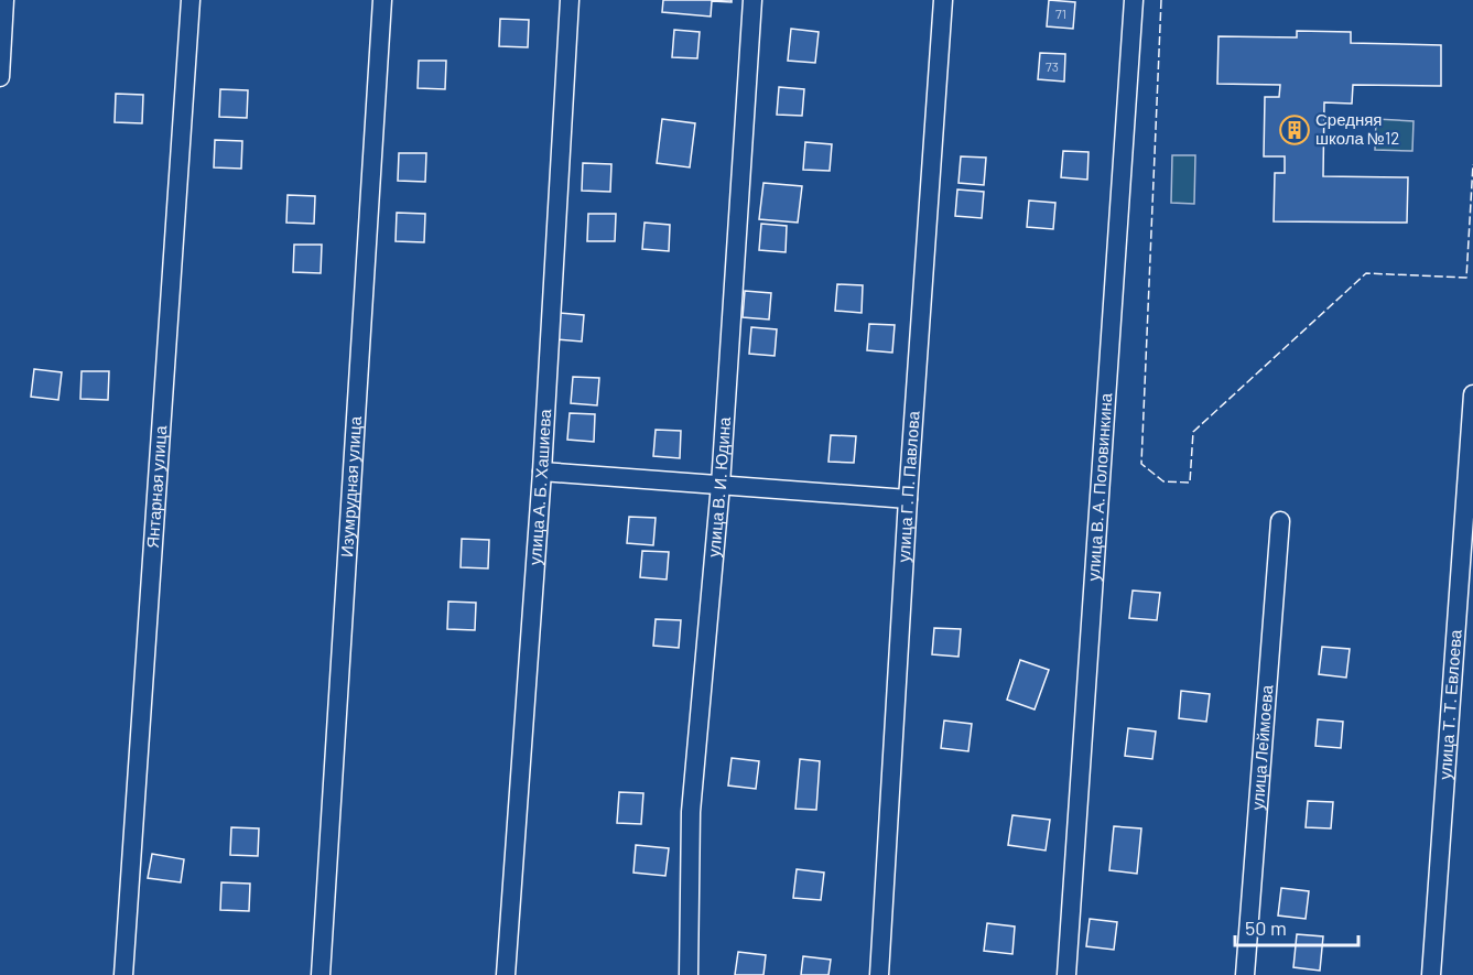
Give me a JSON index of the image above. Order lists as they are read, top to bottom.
{
  "streets": {
    "street": [
      "Янтарная улица",
      "Изумрудная улица",
      "улица Г. П. Павлова",
      "улица В. А. Половинкина",
      "улица А. Б. Хашиева",
      "улица В. И. Юдина",
      "улица Т. Т. Евлоева",
      "улица Леймоева"
    ]
  },
  "places": {
    "building": ["Средняя школа №12"]
  },
  "house_numbers": ["71", "73"],
  "scale_bar": "50 m"
}
